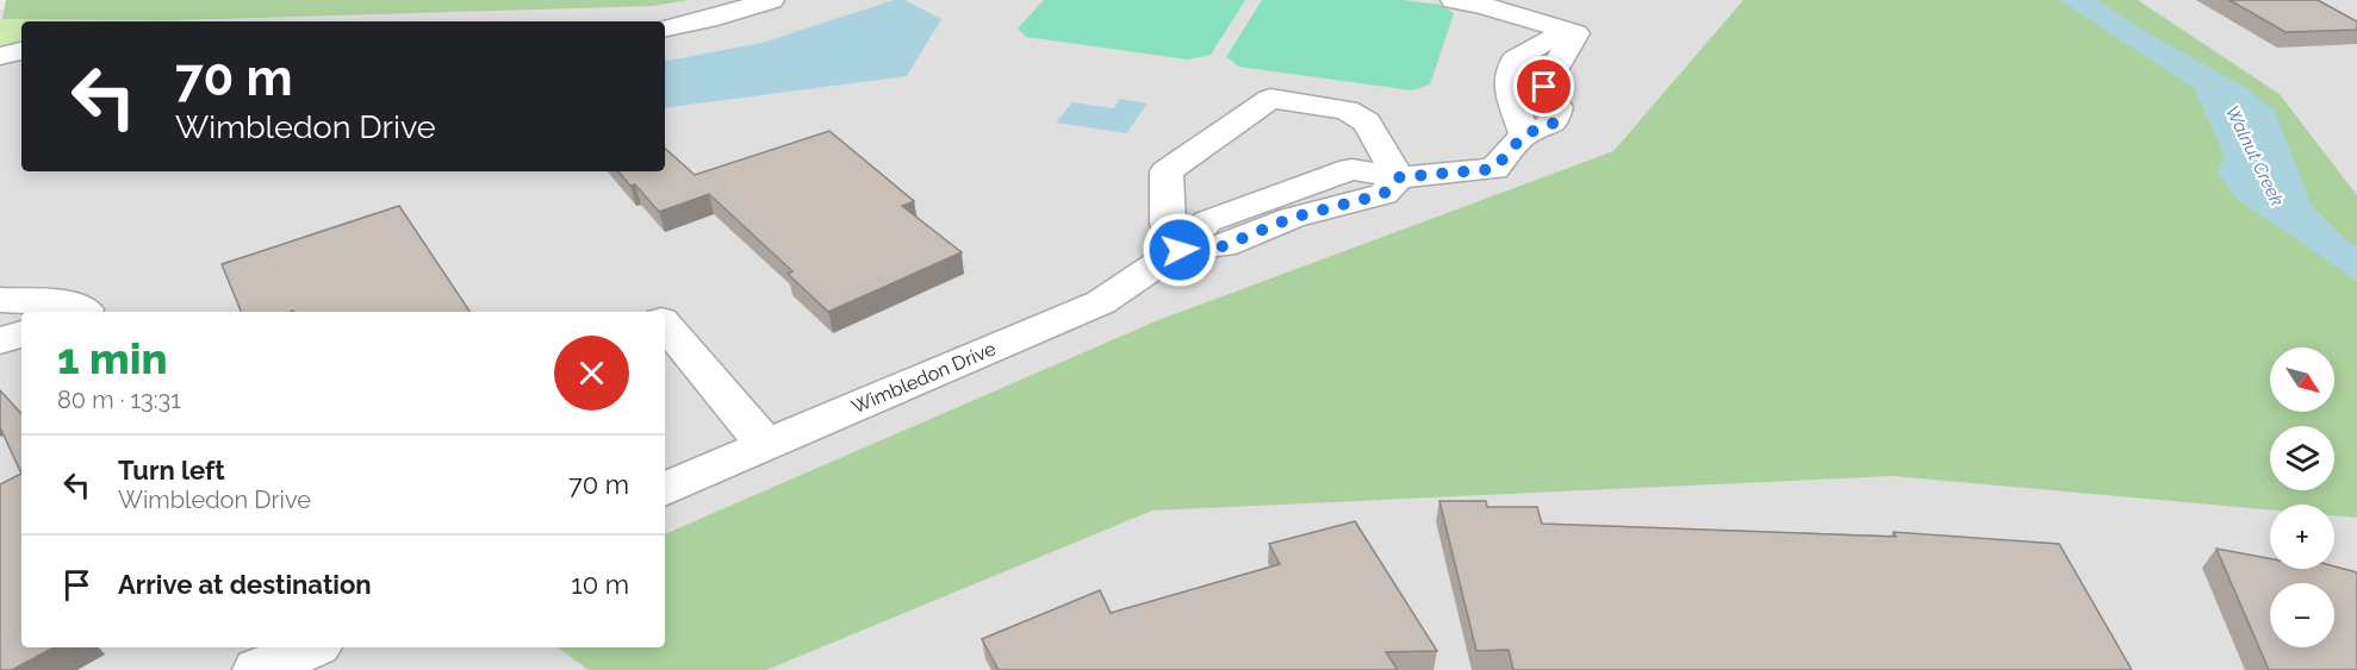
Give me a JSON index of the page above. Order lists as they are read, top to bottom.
{
  "streets": {
    "street": ["Wimbledon Drive"]
  },
  "water": ["Walnut Creek"],
  "north": "bottom right",
  "page": {
    "turn": ["70 m", "Wimbledon Drive"],
    "heading": ["1 min", "80 m · 13:31"],
    "map_buttons": ["+", "−"],
    "list": [
      {
        "name": "Turn left",
        "note": "Wimbledon Drive",
        "value": "70 m"
      },
      {
        "name": "Arrive at destination",
        "value": "10 m"
      }
    ]
  }
}
